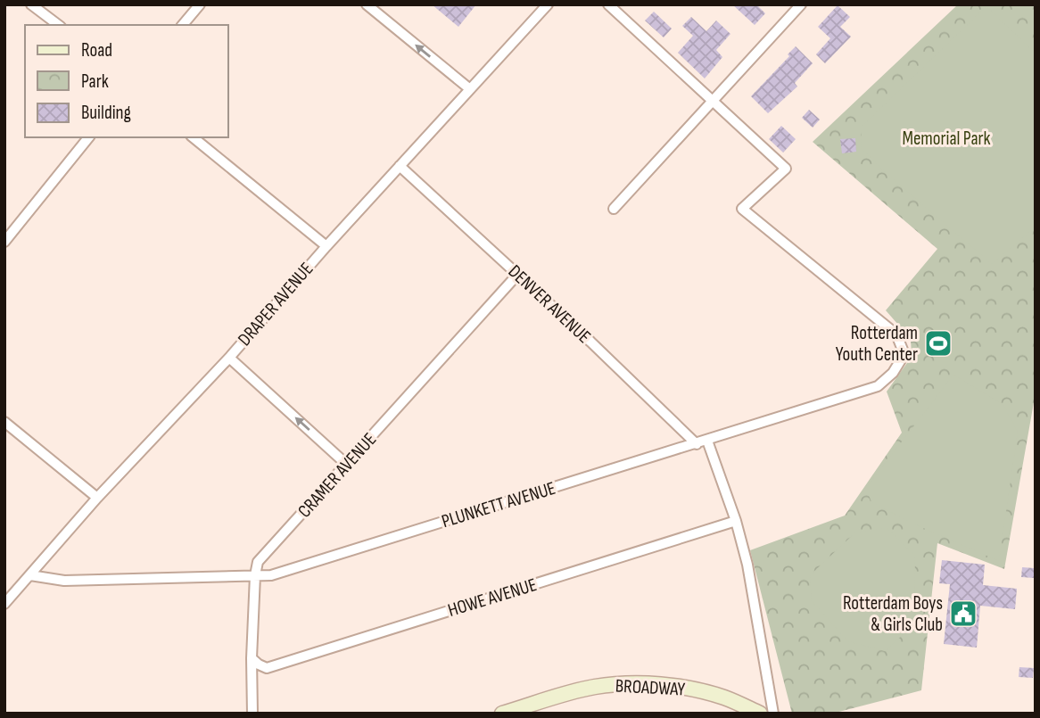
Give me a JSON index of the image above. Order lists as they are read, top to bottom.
{
  "streets": {
    "main road": ["BROADWAY"],
    "street": [
      "DRAPER AVENUE",
      "DENVER AVENUE",
      "CRAMER AVENUE",
      "PLUNKETT AVENUE",
      "HOWE AVENUE"
    ]
  },
  "crossings": [
    ["DRAPER AVENUE", "DENVER AVENUE"],
    ["DRAPER AVENUE", "PLUNKETT AVENUE"],
    ["DENVER AVENUE", "CRAMER AVENUE"],
    ["DENVER AVENUE", "PLUNKETT AVENUE"],
    ["CRAMER AVENUE", "PLUNKETT AVENUE"],
    ["CRAMER AVENUE", "HOWE AVENUE"]
  ],
  "parks": ["Memorial Park"],
  "places": {
    "sports": ["Rotterdam Youth Center"],
    "public building": ["Rotterdam Boys & Girls Club"]
  },
  "legend": ["Road", "Park", "Building"]
}
